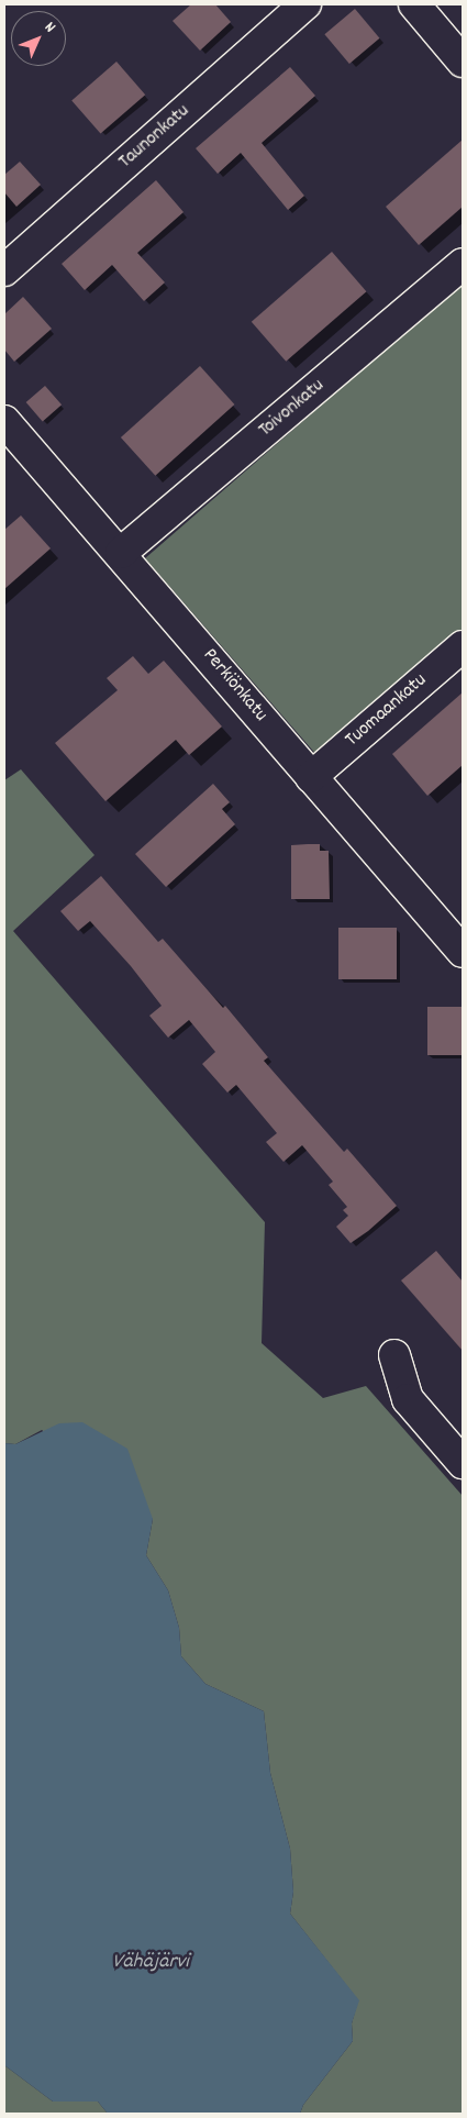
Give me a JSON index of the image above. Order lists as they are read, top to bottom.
{
  "streets": {
    "street": [
      "Taunonkatu",
      "Toivonkatu",
      "Perkiönkatu",
      "Tuomaankatu"
    ]
  },
  "crossings": [
    ["Toivonkatu", "Perkiönkatu"],
    ["Perkiönkatu", "Tuomaankatu"]
  ],
  "water": ["Vähäjärvi"],
  "north": "top right"
}
